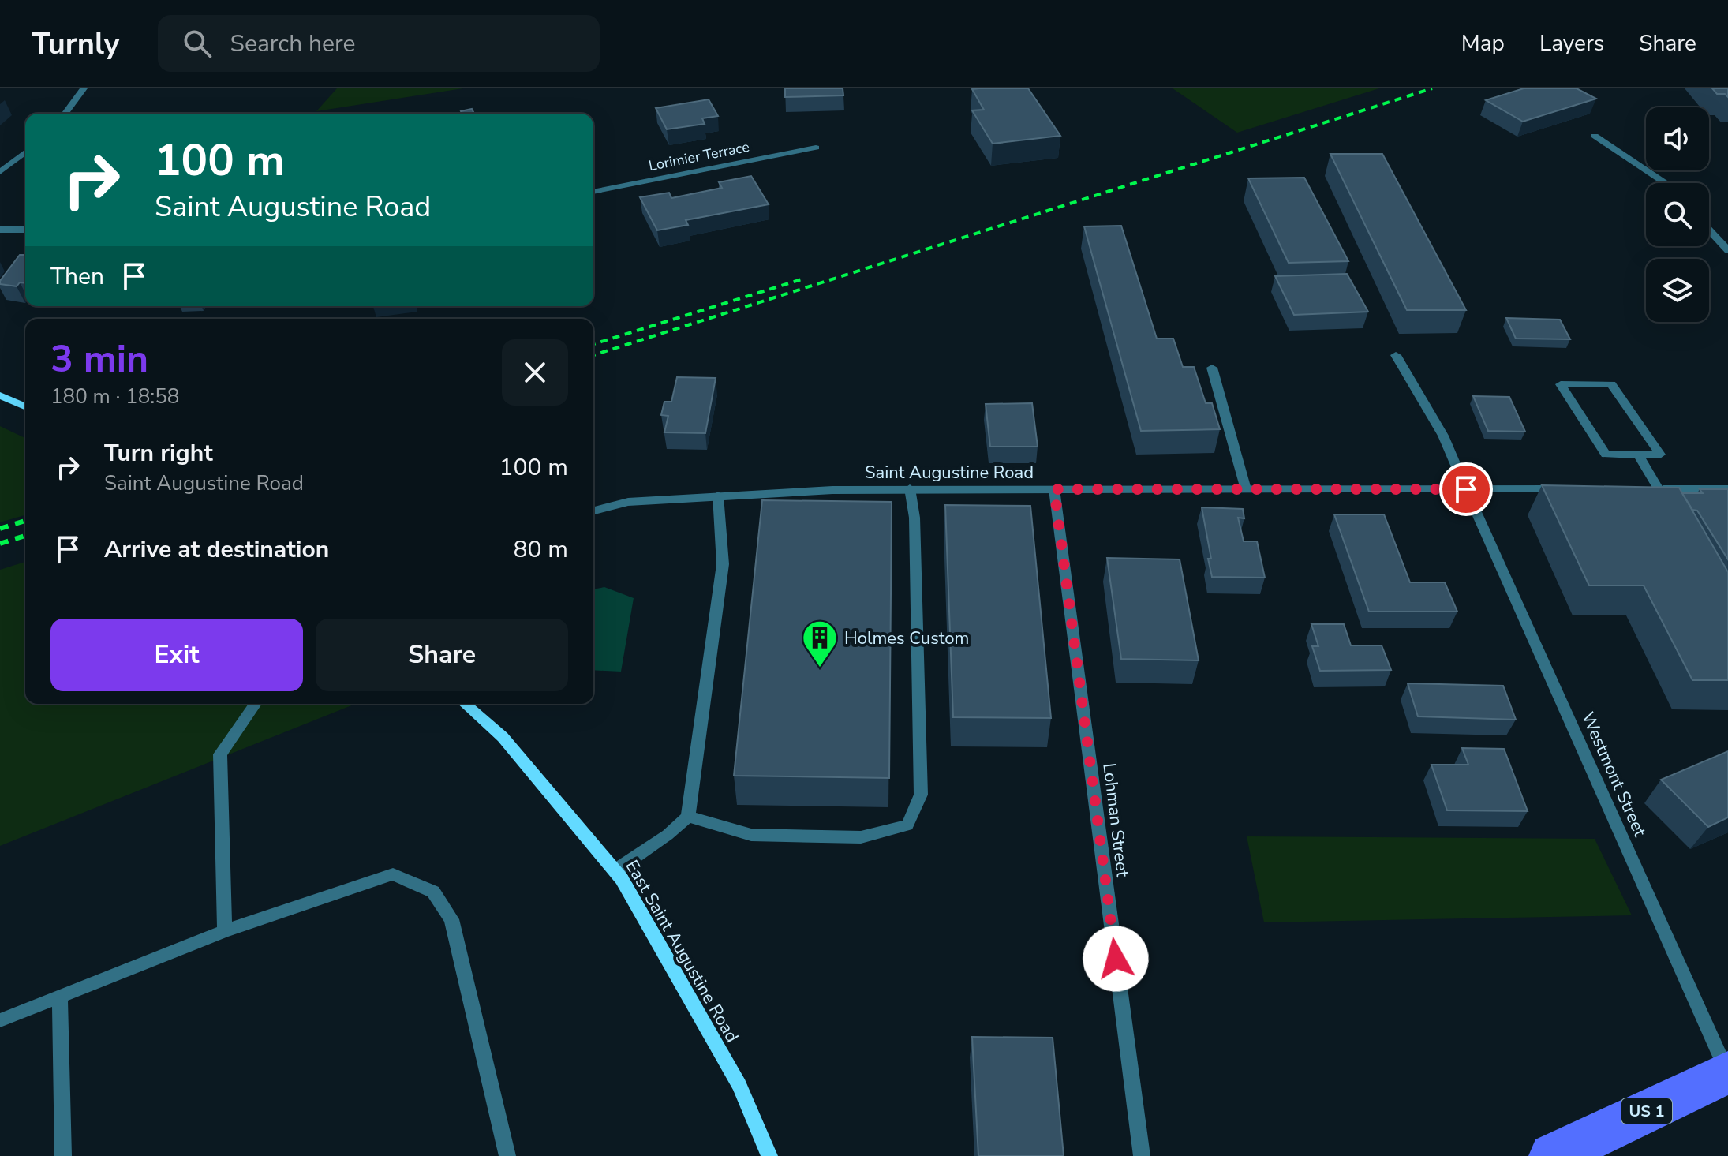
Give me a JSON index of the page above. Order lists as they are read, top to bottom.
{
  "streets": {
    "main road": ["East Saint Augustine Road", "US 1"],
    "street": [
      "Lorimier Terrace",
      "Saint Augustine Road",
      "Westmont Street",
      "Lohman Street"
    ]
  },
  "crossings": [
    ["Saint Augustine Road", "Westmont Street"],
    ["Saint Augustine Road", "Lohman Street"],
    ["Westmont Street", "US 1"]
  ],
  "places": {
    "building": ["Holmes Custom"]
  },
  "page": {
    "header": "Turnly",
    "search": "Search here",
    "nav": ["Map", "Layers", "Share"],
    "turn": ["100 m", "Saint Augustine Road"],
    "then": "Then",
    "heading": ["3 min", "180 m · 18:58"],
    "list": [
      {
        "name": "Turn right",
        "note": "Saint Augustine Road",
        "value": "100 m"
      },
      {
        "name": "Arrive at destination",
        "value": "80 m"
      }
    ],
    "buttons": ["Exit", "Share"]
  }
}
